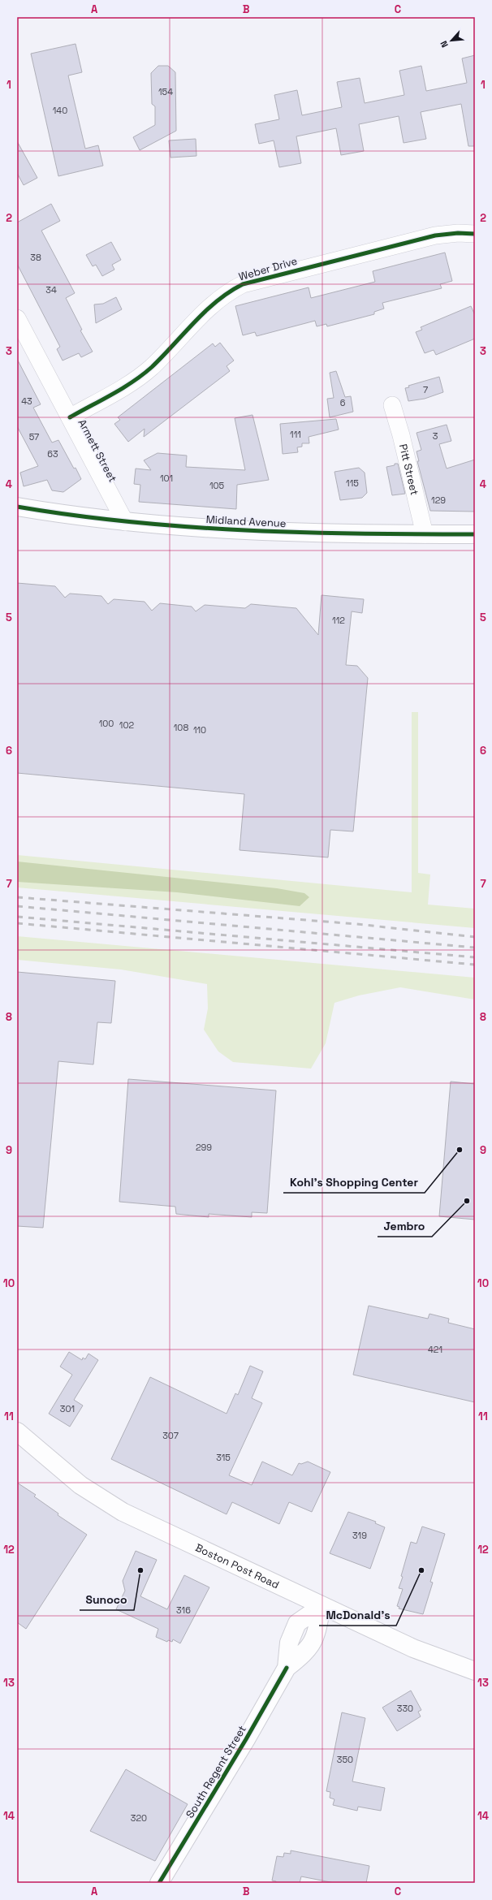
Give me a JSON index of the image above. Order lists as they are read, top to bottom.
{
  "streets": {
    "street": [
      "Weber Drive",
      "Armett Street",
      "Pitt Street",
      "Midland Avenue",
      "Boston Post Road",
      "South Regent Street"
    ]
  },
  "crossings": [
    ["Weber Drive", "Armett Street"],
    ["Armett Street", "Midland Avenue"],
    ["Pitt Street", "Midland Avenue"],
    ["Boston Post Road", "South Regent Street"]
  ],
  "places": [
    "Kohl's Shopping Center",
    "Jembro",
    "Sunoco",
    "McDonald's"
  ],
  "house_numbers": [
    "154",
    "140",
    "38",
    "34",
    "7",
    "43",
    "6",
    "111",
    "3",
    "57",
    "63",
    "101",
    "115",
    "105",
    "129",
    "112",
    "100",
    "102",
    "108",
    "110",
    "299",
    "421",
    "301",
    "307",
    "315",
    "319",
    "316",
    "330",
    "350",
    "320"
  ],
  "north": "bottom left",
  "grid": {
    "columns": ["A", "B", "C"],
    "rows": [
      "1",
      "2",
      "3",
      "4",
      "5",
      "6",
      "7",
      "8",
      "9",
      "10",
      "11",
      "12",
      "13",
      "14"
    ]
  }
}
